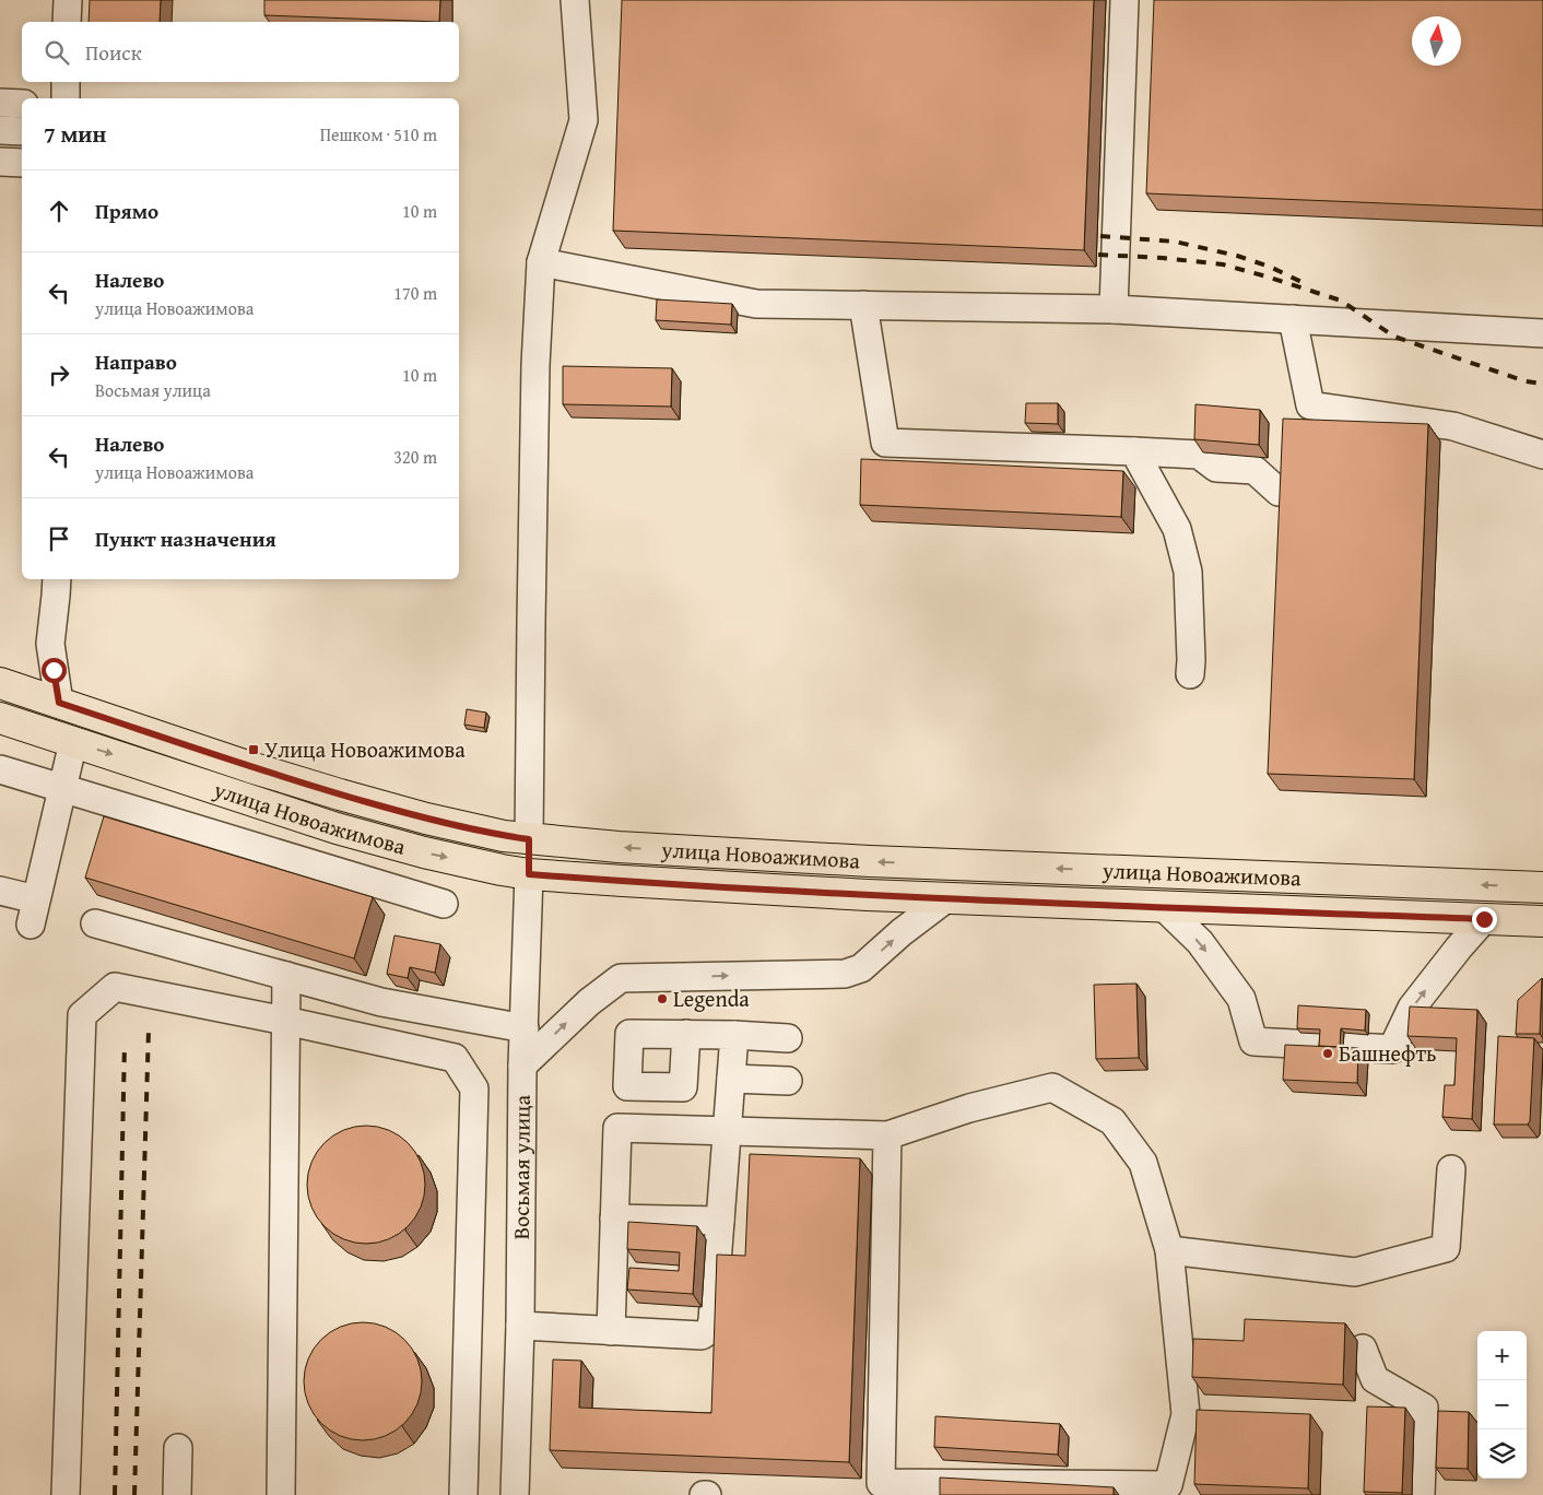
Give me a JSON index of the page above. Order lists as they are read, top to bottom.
{
  "streets": {
    "main road": ["улица Новоажимова", "Восьмая улица"]
  },
  "crossings": [
    ["улица Новоажимова", "Восьмая улица"]
  ],
  "places": {
    "transit": ["Улица Новоажимова"],
    "other": ["Legenda", "Башнефть"]
  },
  "north": "top",
  "page": {
    "search": "Поиск",
    "heading": ["7 мин", "Пешком · 510 m"],
    "list": [
      ["Прямо", "10 m"],
      ["Налево", "улица Новоажимова", "170 m"],
      ["Направо", "Восьмая улица", "10 m"],
      ["Налево", "улица Новоажимова", "320 m"],
      "Пункт назначения"
    ],
    "map_buttons": ["+", "−"]
  }
}
